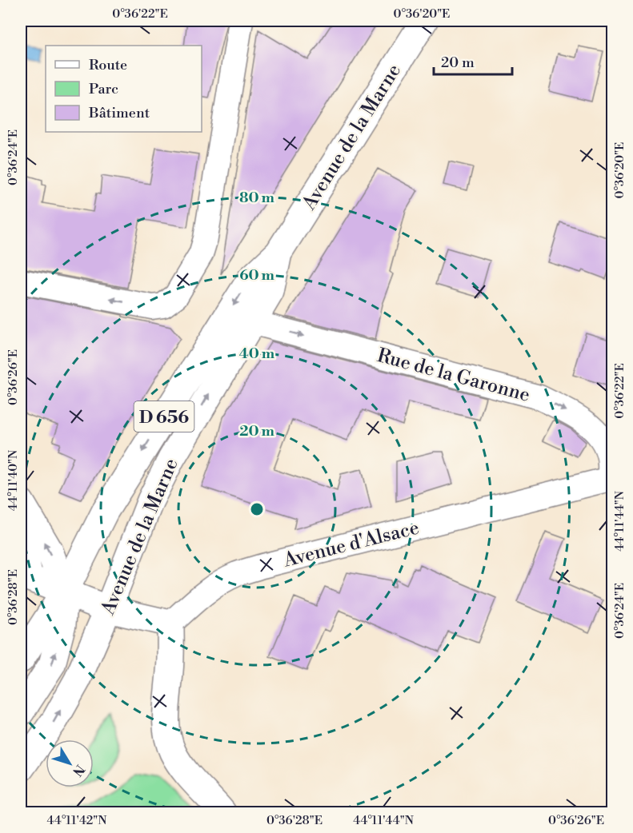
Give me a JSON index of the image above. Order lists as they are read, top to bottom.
{
  "streets": {
    "main road": ["Avenue de la Marne", "D 656"],
    "street": ["Rue de la Garonne", "Avenue d'Alsace"]
  },
  "crossings": [
    ["Avenue de la Marne", "Rue de la Garonne"],
    ["Rue de la Garonne", "Avenue d'Alsace"]
  ],
  "one_way": ["Rue de la Garonne"],
  "legend": ["Route", "Parc", "Bâtiment"],
  "scale_bar": "20 m",
  "north": "bottom right",
  "coordinates": [
    "0°36'22\"E",
    "0°36'20\"E",
    "0°36'24\"E",
    "0°36'26\"E",
    "44°11'40\"N",
    "44°11'44\"N",
    "0°36'28\"E",
    "44°11'42\"N"
  ],
  "rings": [
    "80 m",
    "60 m",
    "40 m",
    "20 m"
  ]
}
